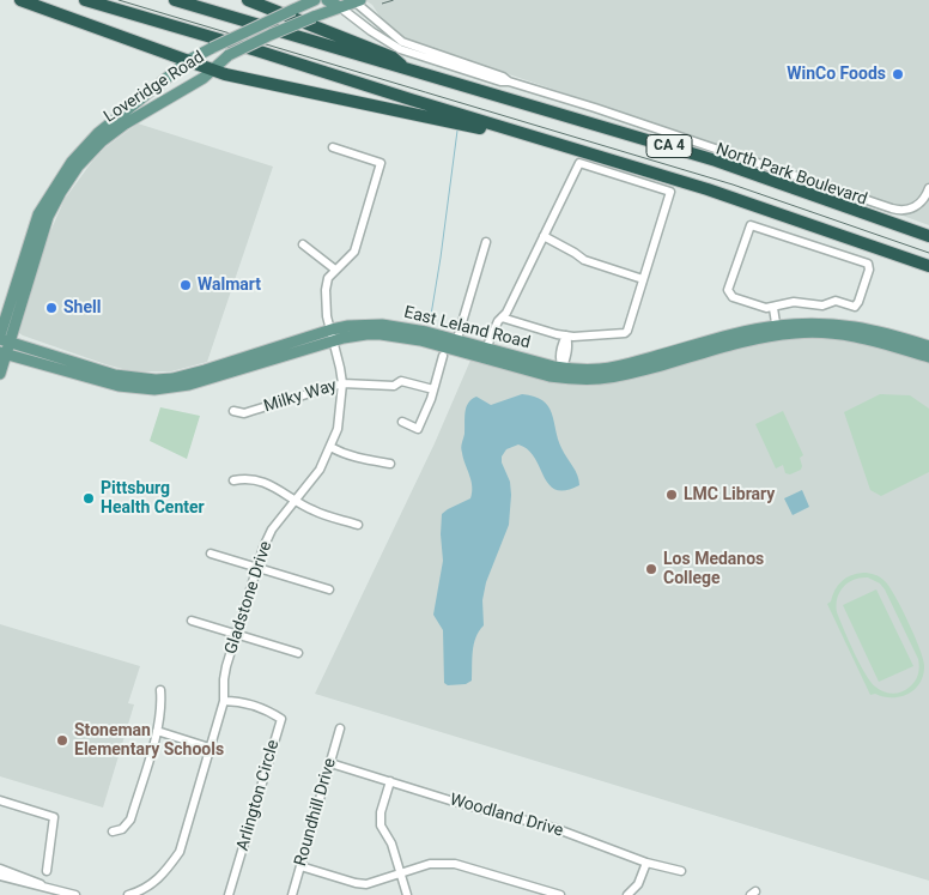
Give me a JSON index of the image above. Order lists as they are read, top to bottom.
{
  "streets": {
    "highway": ["CA 4"],
    "main road": ["Loveridge Road", "East Leland Road"],
    "street": [
      "North Park Boulevard",
      "Milky Way",
      "Gladstone Drive",
      "Arlington Circle",
      "Roundhill Drive",
      "Woodland Drive"
    ]
  },
  "crossings": [
    ["Loveridge Road", "North Park Boulevard"],
    ["Loveridge Road", "East Leland Road"],
    ["East Leland Road", "Gladstone Drive"],
    ["Milky Way", "Gladstone Drive"],
    ["Gladstone Drive", "Arlington Circle"],
    ["Roundhill Drive", "Woodland Drive"]
  ],
  "places": [
    "WinCo Foods",
    "Walmart",
    "Shell",
    "LMC Library",
    "Pittsburg Health Center",
    "Los Medanos College",
    "Stoneman Elementary Schools"
  ]
}
